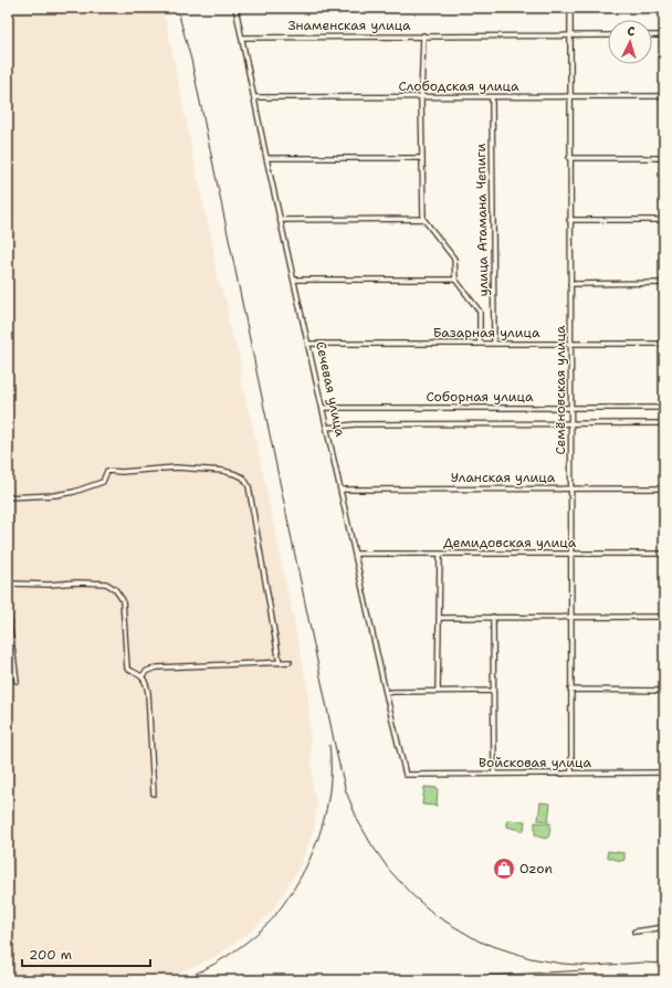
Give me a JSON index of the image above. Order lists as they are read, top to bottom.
{
  "streets": {
    "street": [
      "Знаменская улица",
      "Слободская улица",
      "улица Атамана Чепиги",
      "Базарная улица",
      "Сечевая улица",
      "Семёновская улица",
      "Соборная улица",
      "Уланская улица",
      "Демидовская улица",
      "Войсковая улица"
    ]
  },
  "crossings": [
    ["Знаменская улица", "Сечевая улица"],
    ["Знаменская улица", "Семёновская улица"],
    ["Слободская улица", "улица Атамана Чепиги"],
    ["Слободская улица", "Сечевая улица"],
    ["Слободская улица", "Семёновская улица"],
    ["улица Атамана Чепиги", "Базарная улица"],
    ["Базарная улица", "Сечевая улица"],
    ["Базарная улица", "Семёновская улица"],
    ["Сечевая улица", "Соборная улица"],
    ["Сечевая улица", "Уланская улица"],
    ["Сечевая улица", "Демидовская улица"],
    ["Сечевая улица", "Войсковая улица"],
    ["Семёновская улица", "Соборная улица"],
    ["Семёновская улица", "Уланская улица"],
    ["Семёновская улица", "Демидовская улица"],
    ["Семёновская улица", "Войсковая улица"]
  ],
  "places": {
    "shop": ["Ozon"]
  },
  "scale_bar": "200 m",
  "north": "top"
}
